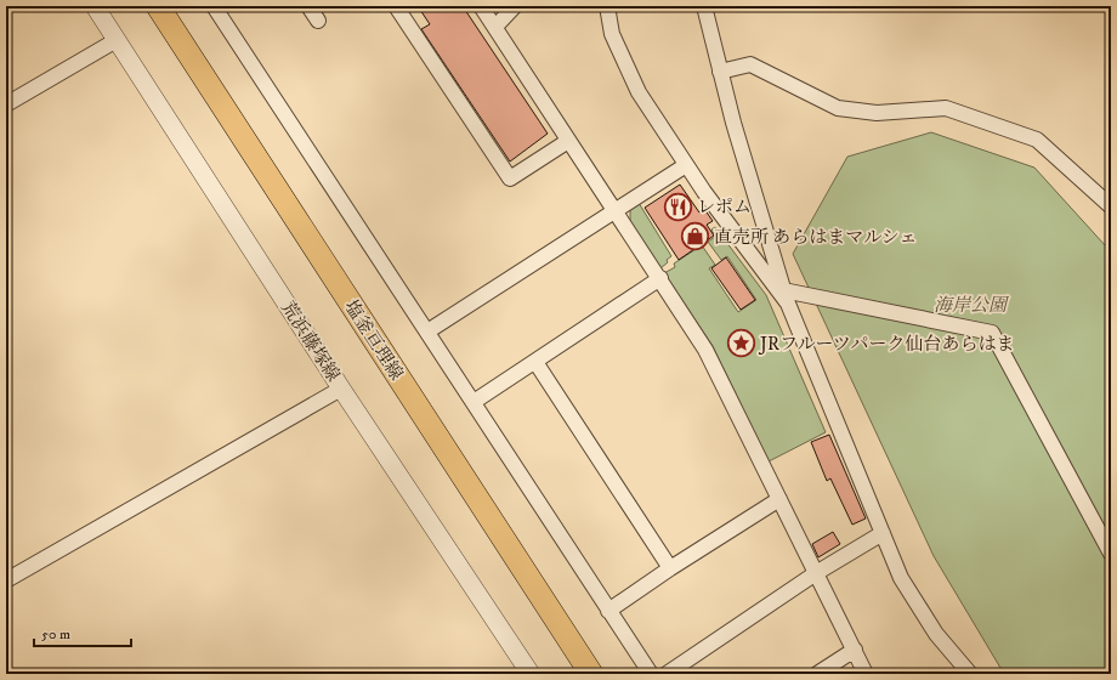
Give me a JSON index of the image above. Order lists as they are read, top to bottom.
{
  "streets": {
    "main road": ["塩釜亘理線"],
    "street": ["荒浜藤塚線"]
  },
  "parks": ["海岸公園"],
  "places": {
    "restaurant": ["レポム"],
    "shop": ["直売所 あらはまマルシェ"],
    "place": ["JRフルーツパーク仙台あらはま"]
  },
  "scale_bar": "50 m"
}
